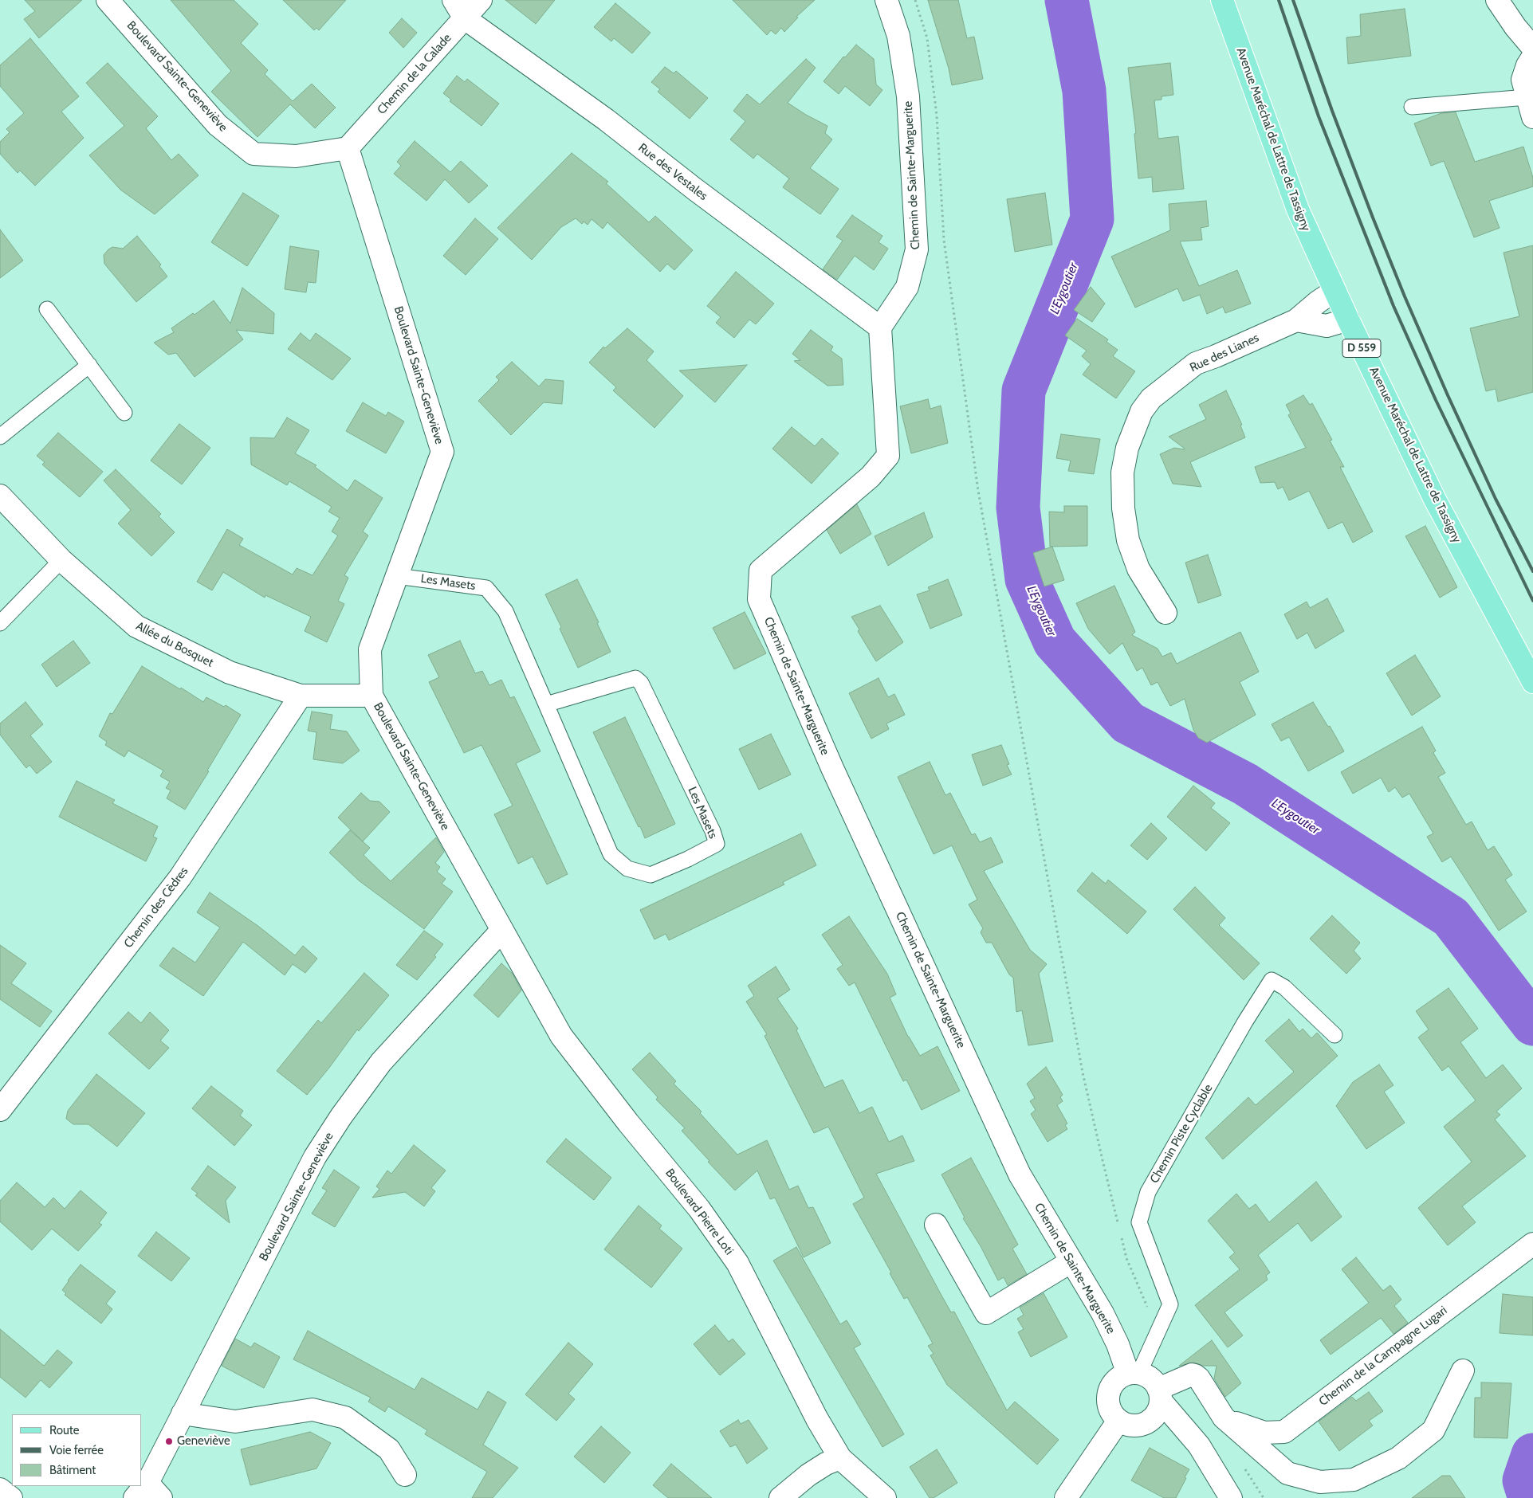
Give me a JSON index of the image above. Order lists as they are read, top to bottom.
{
  "streets": {
    "main road": ["Avenue Maréchal de Lattre de Tassigny", "D 559"],
    "street": [
      "Chemin de la Calade",
      "Boulevard Sainte-Geneviève",
      "Rue des Vestales",
      "Chemin de Sainte-Marguerite",
      "Rue des Lianes",
      "Allée du Bosquet",
      "Chemin des Cèdres",
      "Boulevard Pierre Loti",
      "Chemin de la Campagne Lugari"
    ],
    "lane": ["Les Masets", "Chemin Piste Cyclable"]
  },
  "crossings": [
    ["Chemin de la Calade", "Boulevard Sainte-Geneviève"],
    ["Chemin de la Calade", "Rue des Vestales"],
    ["Boulevard Sainte-Geneviève", "Les Masets"],
    ["Boulevard Sainte-Geneviève", "Allée du Bosquet"],
    ["Boulevard Sainte-Geneviève", "Boulevard Pierre Loti"],
    ["Avenue Maréchal de Lattre de Tassigny", "Rue des Lianes"],
    ["Rue des Vestales", "Chemin de Sainte-Marguerite"],
    ["Chemin de Sainte-Marguerite", "Chemin Piste Cyclable"],
    ["Allée du Bosquet", "Chemin des Cèdres"]
  ],
  "water": ["L'Eygoutier"],
  "places": ["Geneviève"],
  "legend": ["Route", "Voie ferrée", "Bâtiment"]
}
